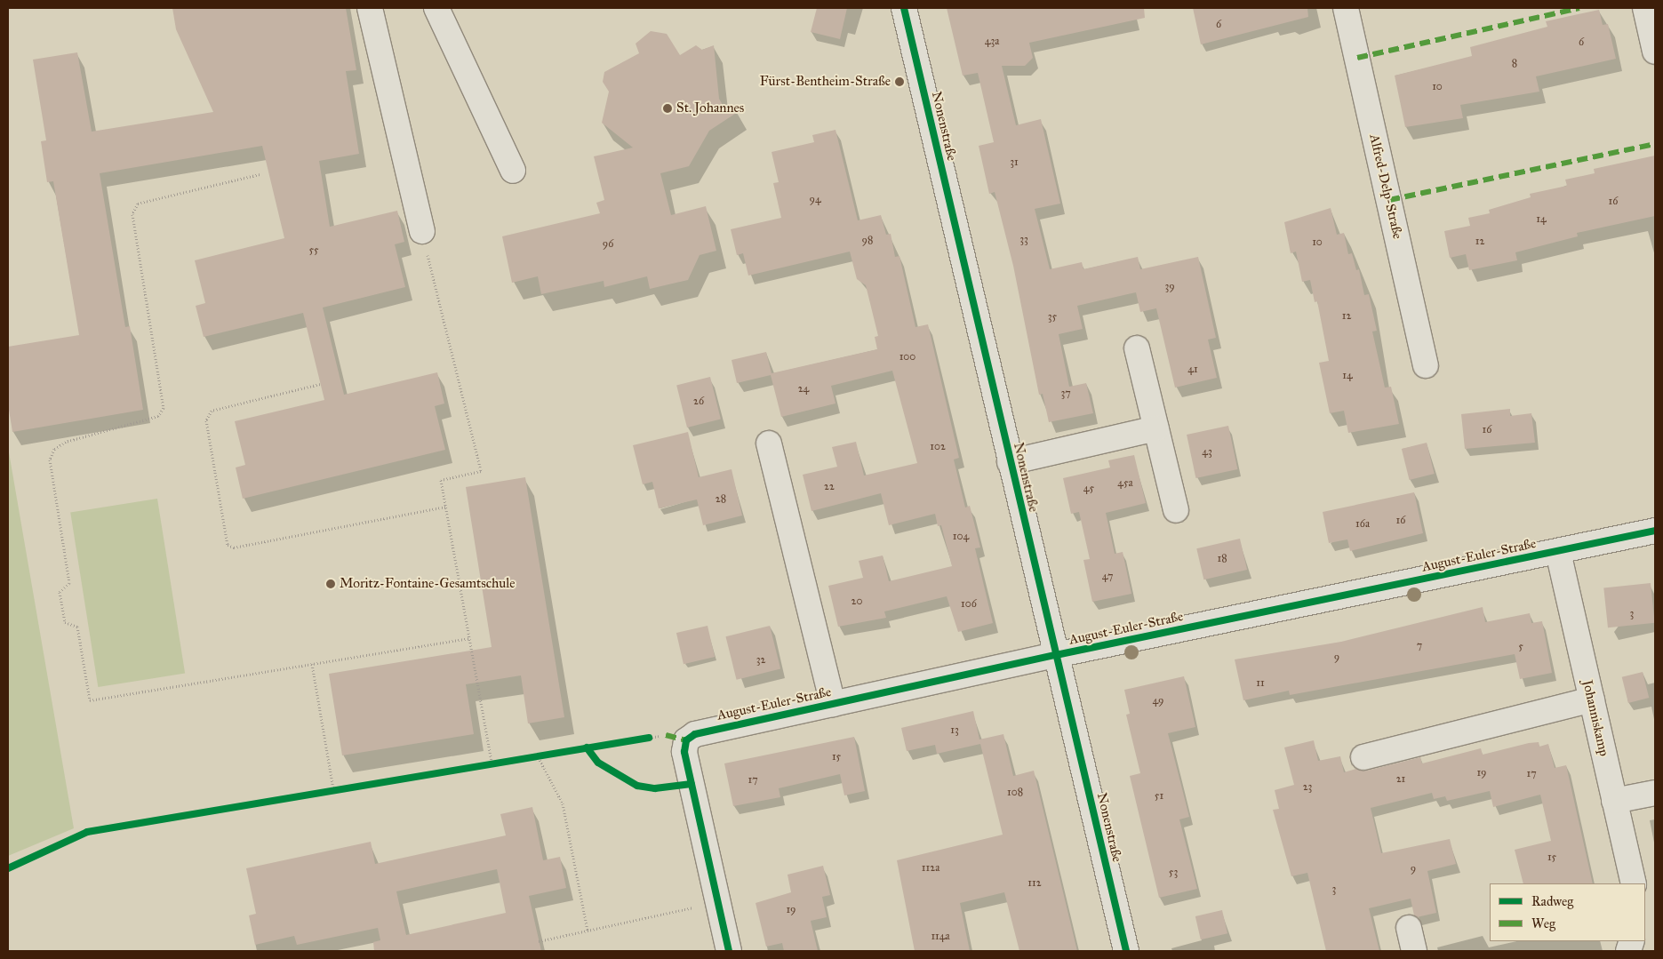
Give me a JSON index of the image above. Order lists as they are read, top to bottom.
{
  "streets": {
    "street": [
      "Nonenstraße",
      "Alfred-Delp-Straße",
      "August-Euler-Straße",
      "Johanniskamp"
    ]
  },
  "crossings": [
    ["Nonenstraße", "August-Euler-Straße"],
    ["August-Euler-Straße", "Johanniskamp"]
  ],
  "places": ["Fürst-Bentheim-Straße", "St. Johannes", "Moritz-Fontaine-Gesamtschule"],
  "house_numbers": [
    "6",
    "43a",
    "6",
    "8",
    "10",
    "31",
    "94",
    "16",
    "14",
    "33",
    "98",
    "12",
    "10",
    "96",
    "55",
    "39",
    "12",
    "35",
    "100",
    "41",
    "14",
    "24",
    "37",
    "26",
    "16",
    "102",
    "43",
    "45a",
    "22",
    "45",
    "28",
    "16",
    "16a",
    "104",
    "18",
    "47",
    "20",
    "106",
    "3",
    "7",
    "5",
    "9",
    "32",
    "11",
    "49",
    "13",
    "15",
    "19",
    "17",
    "21",
    "17",
    "23",
    "108",
    "51",
    "15",
    "112a",
    "9",
    "53",
    "112",
    "3",
    "19",
    "114a"
  ],
  "legend": ["Radweg", "Weg"]
}
